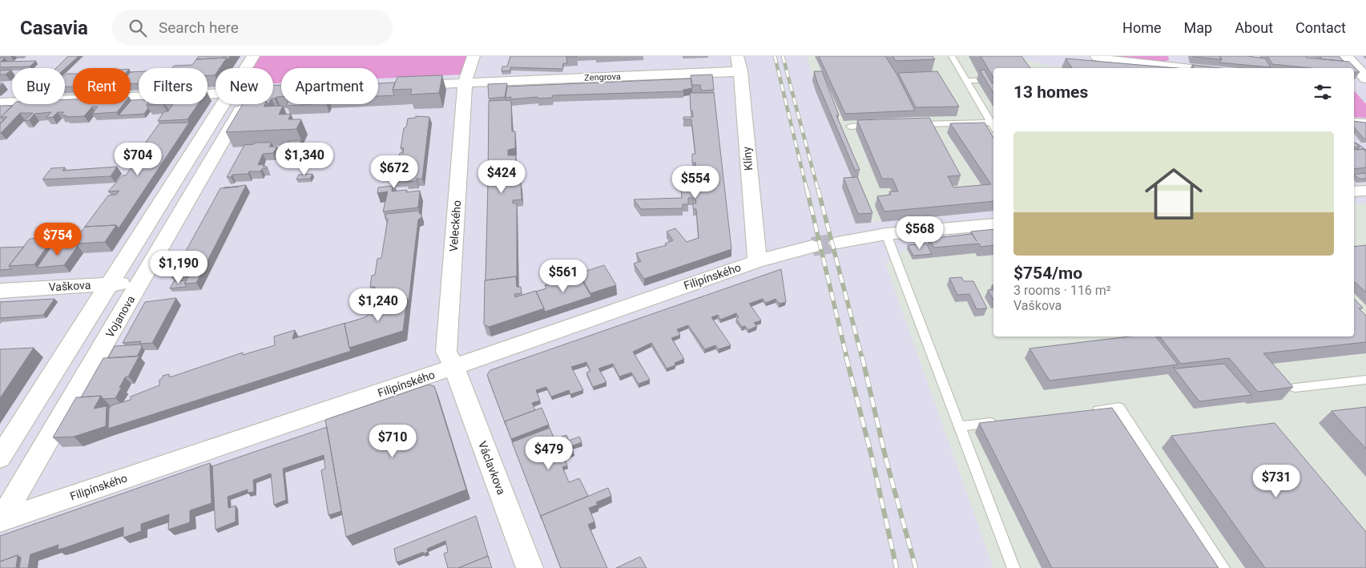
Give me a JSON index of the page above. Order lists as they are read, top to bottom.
{
  "streets": {
    "street": [
      "Zengrova",
      "Klíny",
      "Veleckého",
      "Filipínského",
      "Vaškova",
      "Vojanova",
      "Václavkova"
    ]
  },
  "crossings": [
    ["Zengrova", "Klíny"],
    ["Zengrova", "Veleckého"],
    ["Klíny", "Filipínského"],
    ["Veleckého", "Filipínského"],
    ["Veleckého", "Václavkova"],
    ["Filipínského", "Vojanova"],
    ["Filipínského", "Václavkova"],
    ["Vaškova", "Vojanova"]
  ],
  "page": {
    "header": "Casavia",
    "search": "Search here",
    "nav": [
      "Home",
      "Map",
      "About",
      "Contact"
    ],
    "chip": [
      "Buy",
      "Rent",
      "Filters",
      "New",
      "Apartment"
    ],
    "heading": "13 homes",
    "list": [
      {
        "name": "$754/mo",
        "note": "3 rooms · 116 m² · Vaškova"
      }
    ],
    "price": [
      "$704",
      "$1,340",
      "$672",
      "$424",
      "$554",
      "$568",
      "$754",
      "$1,190",
      "$561",
      "$1,240",
      "$710",
      "$479",
      "$731"
    ]
  }
}
